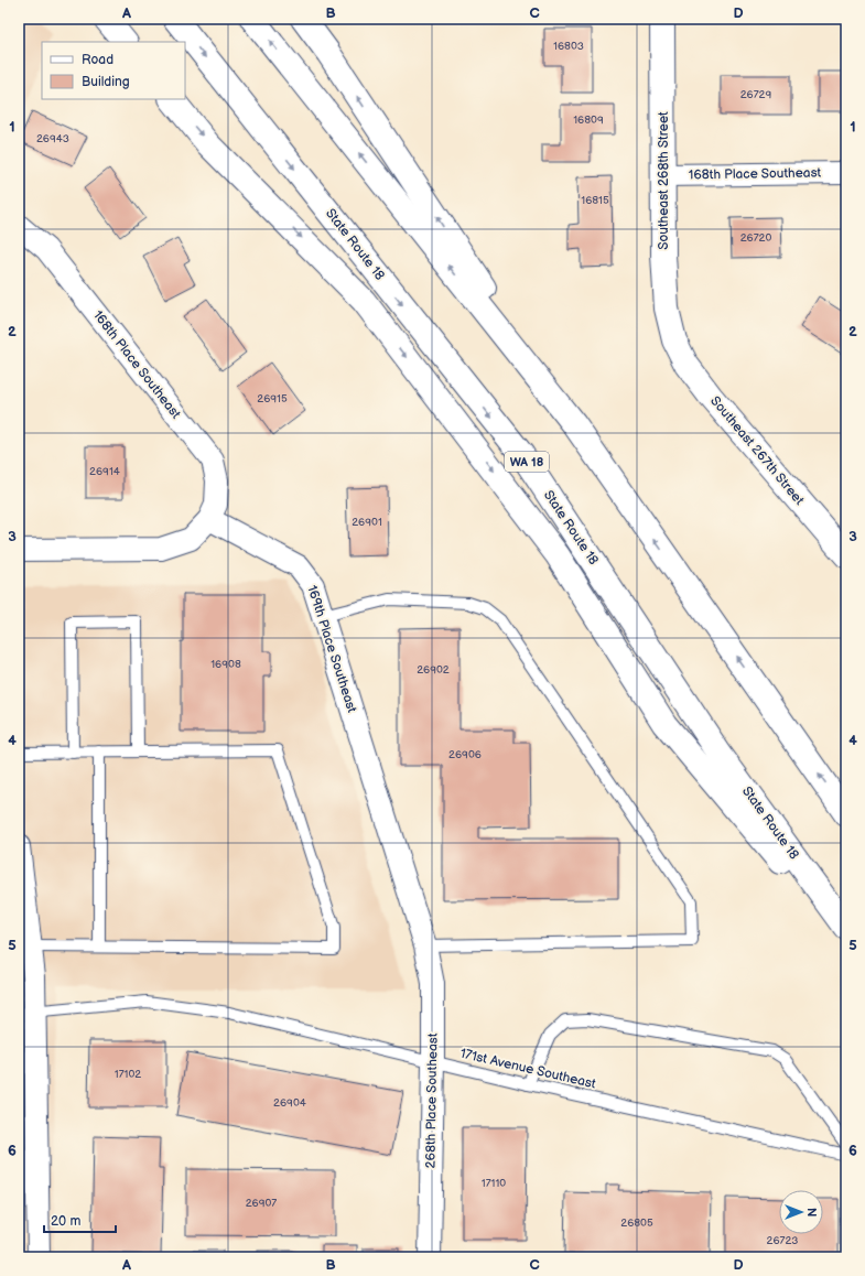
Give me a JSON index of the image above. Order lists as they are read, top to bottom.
{
  "streets": {
    "main road": [
      "Southeast 268th Street",
      "State Route 18",
      "Southeast 267th Street",
      "WA 18"
    ],
    "street": ["168th Place Southeast", "169th Place Southeast", "268th Place Southeast"],
    "lane": ["171st Avenue Southeast"]
  },
  "crossings": [
    ["168th Place Southeast", "Southeast 268th Street"],
    ["168th Place Southeast", "169th Place Southeast"],
    ["Southeast 268th Street", "Southeast 267th Street"],
    ["169th Place Southeast", "268th Place Southeast"],
    ["171st Avenue Southeast", "268th Place Southeast"]
  ],
  "house_numbers": [
    "16803",
    "26729",
    "16809",
    "26943",
    "16815",
    "26720",
    "26915",
    "26914",
    "26901",
    "16908",
    "26902",
    "26906",
    "17102",
    "26904",
    "17110",
    "26907",
    "26805",
    "26723"
  ],
  "legend": ["Road", "Building"],
  "scale_bar": "20 m",
  "north": "right",
  "grid": {
    "columns": [
      "A",
      "B",
      "C",
      "D"
    ],
    "rows": [
      "1",
      "2",
      "3",
      "4",
      "5",
      "6"
    ]
  }
}
